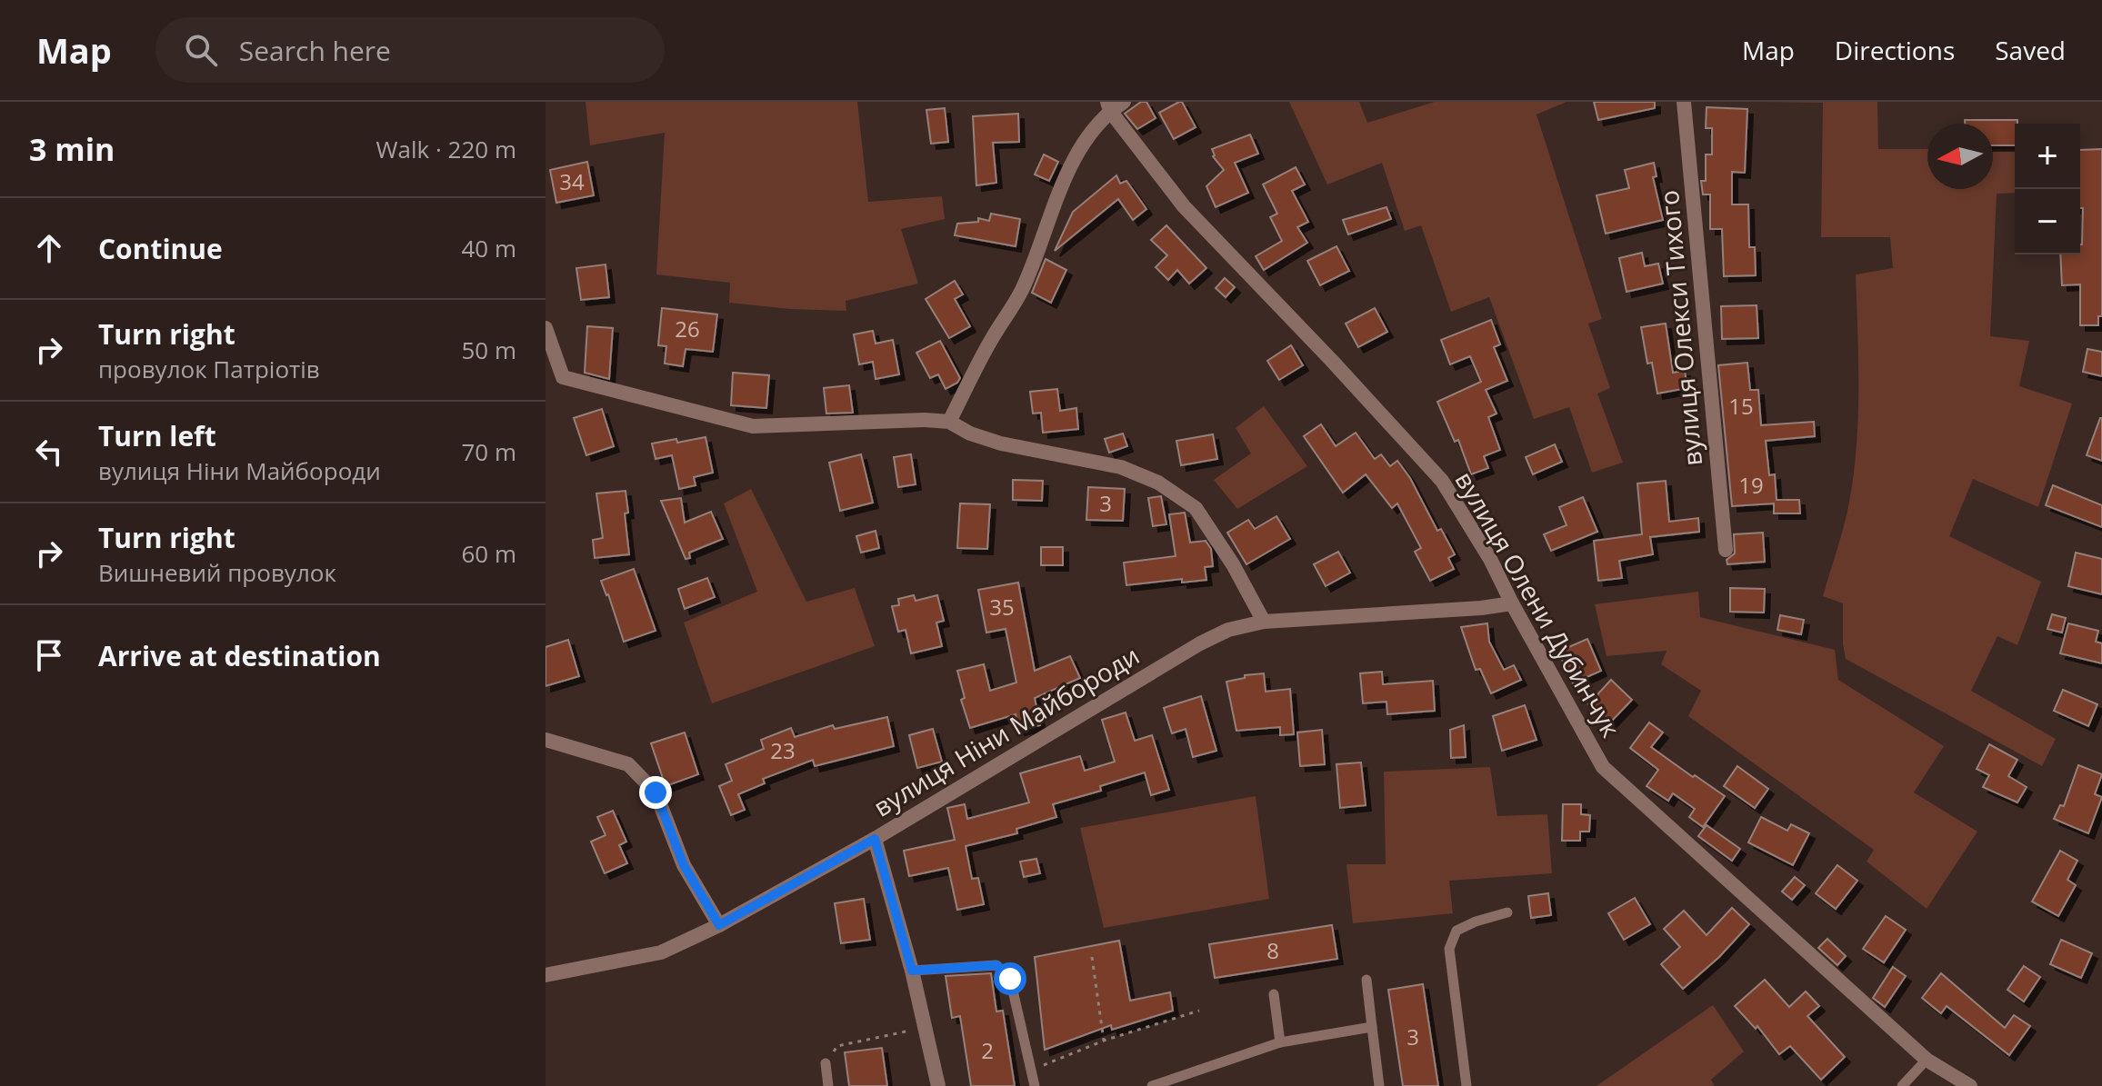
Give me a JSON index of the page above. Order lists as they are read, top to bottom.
{
  "streets": {
    "street": ["вулиця Олекси Тихого", "вулиця Олени Дубинчук", "вулиця Ніни Майбороди"]
  },
  "crossings": [
    ["вулиця Олени Дубинчук", "вулиця Ніни Майбороди"]
  ],
  "house_numbers": [
    "34",
    "26",
    "15",
    "19",
    "3",
    "35",
    "23",
    "8",
    "3",
    "2"
  ],
  "north": "left",
  "page": {
    "header": "Map",
    "search": "Search here",
    "nav": ["Map", "Directions", "Saved"],
    "heading": ["3 min", "Walk · 220 m"],
    "map_buttons": ["+", "−"],
    "list": [
      ["Continue", "40 m"],
      ["Turn right", "провулок Патріотів", "50 m"],
      ["Turn left", "вулиця Ніни Майбороди", "70 m"],
      ["Turn right", "Вишневий провулок", "60 m"],
      "Arrive at destination"
    ]
  }
}
